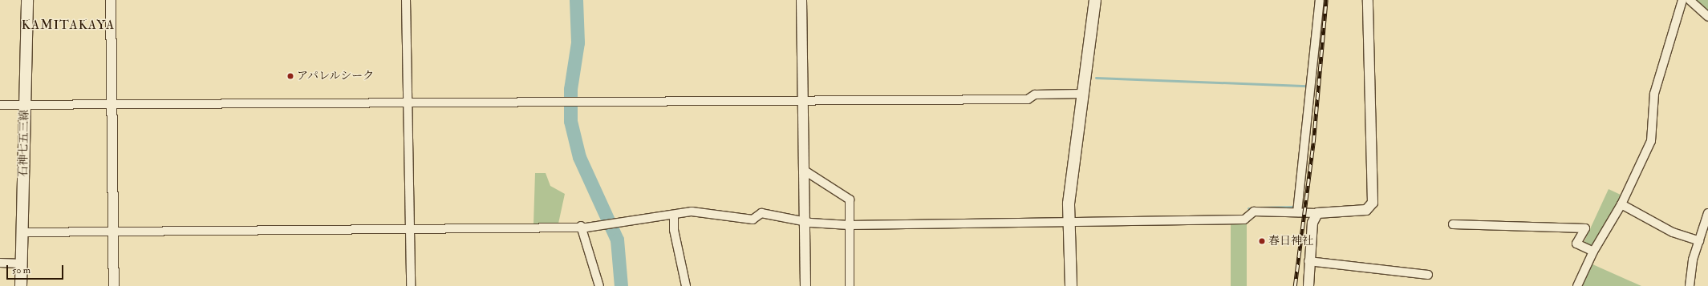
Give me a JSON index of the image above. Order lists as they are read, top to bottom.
{
  "streets": {
    "main road": ["石神七五三線"]
  },
  "districts": ["KAMITAKAYA"],
  "places": ["アパレルシーク", "春日神社"],
  "scale_bar": "50 m"
}
